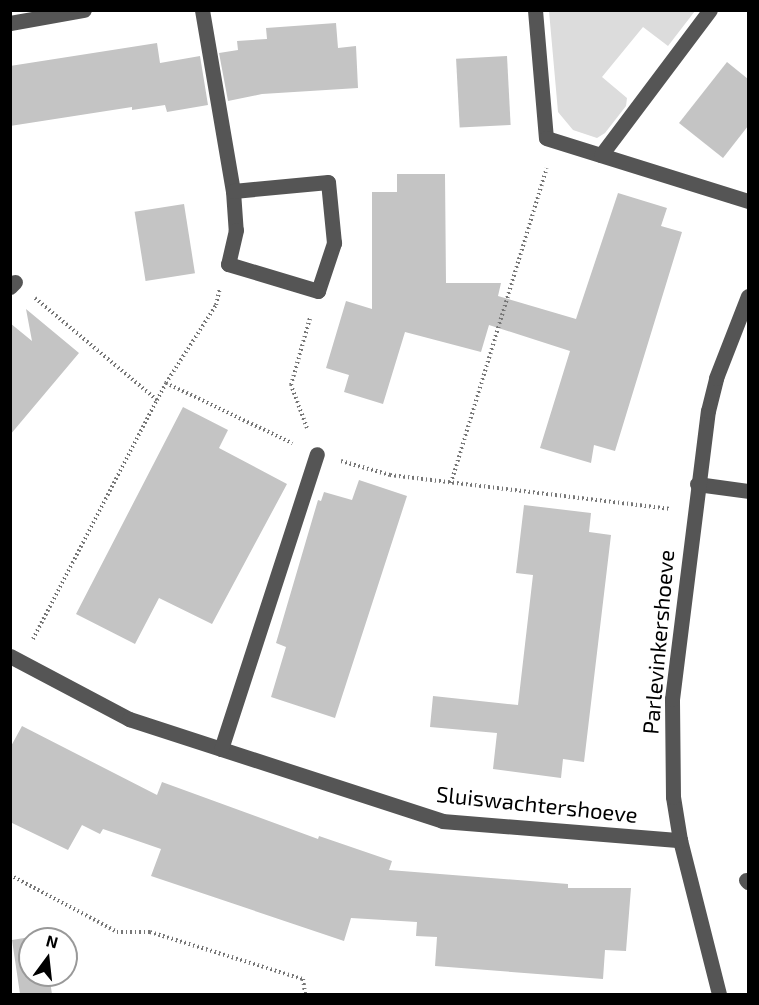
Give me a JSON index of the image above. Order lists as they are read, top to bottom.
{
  "streets": {
    "street": ["Parlevinkershoeve", "Sluiswachtershoeve"]
  },
  "crossings": [
    ["Parlevinkershoeve", "Sluiswachtershoeve"]
  ],
  "north": "top"
}
